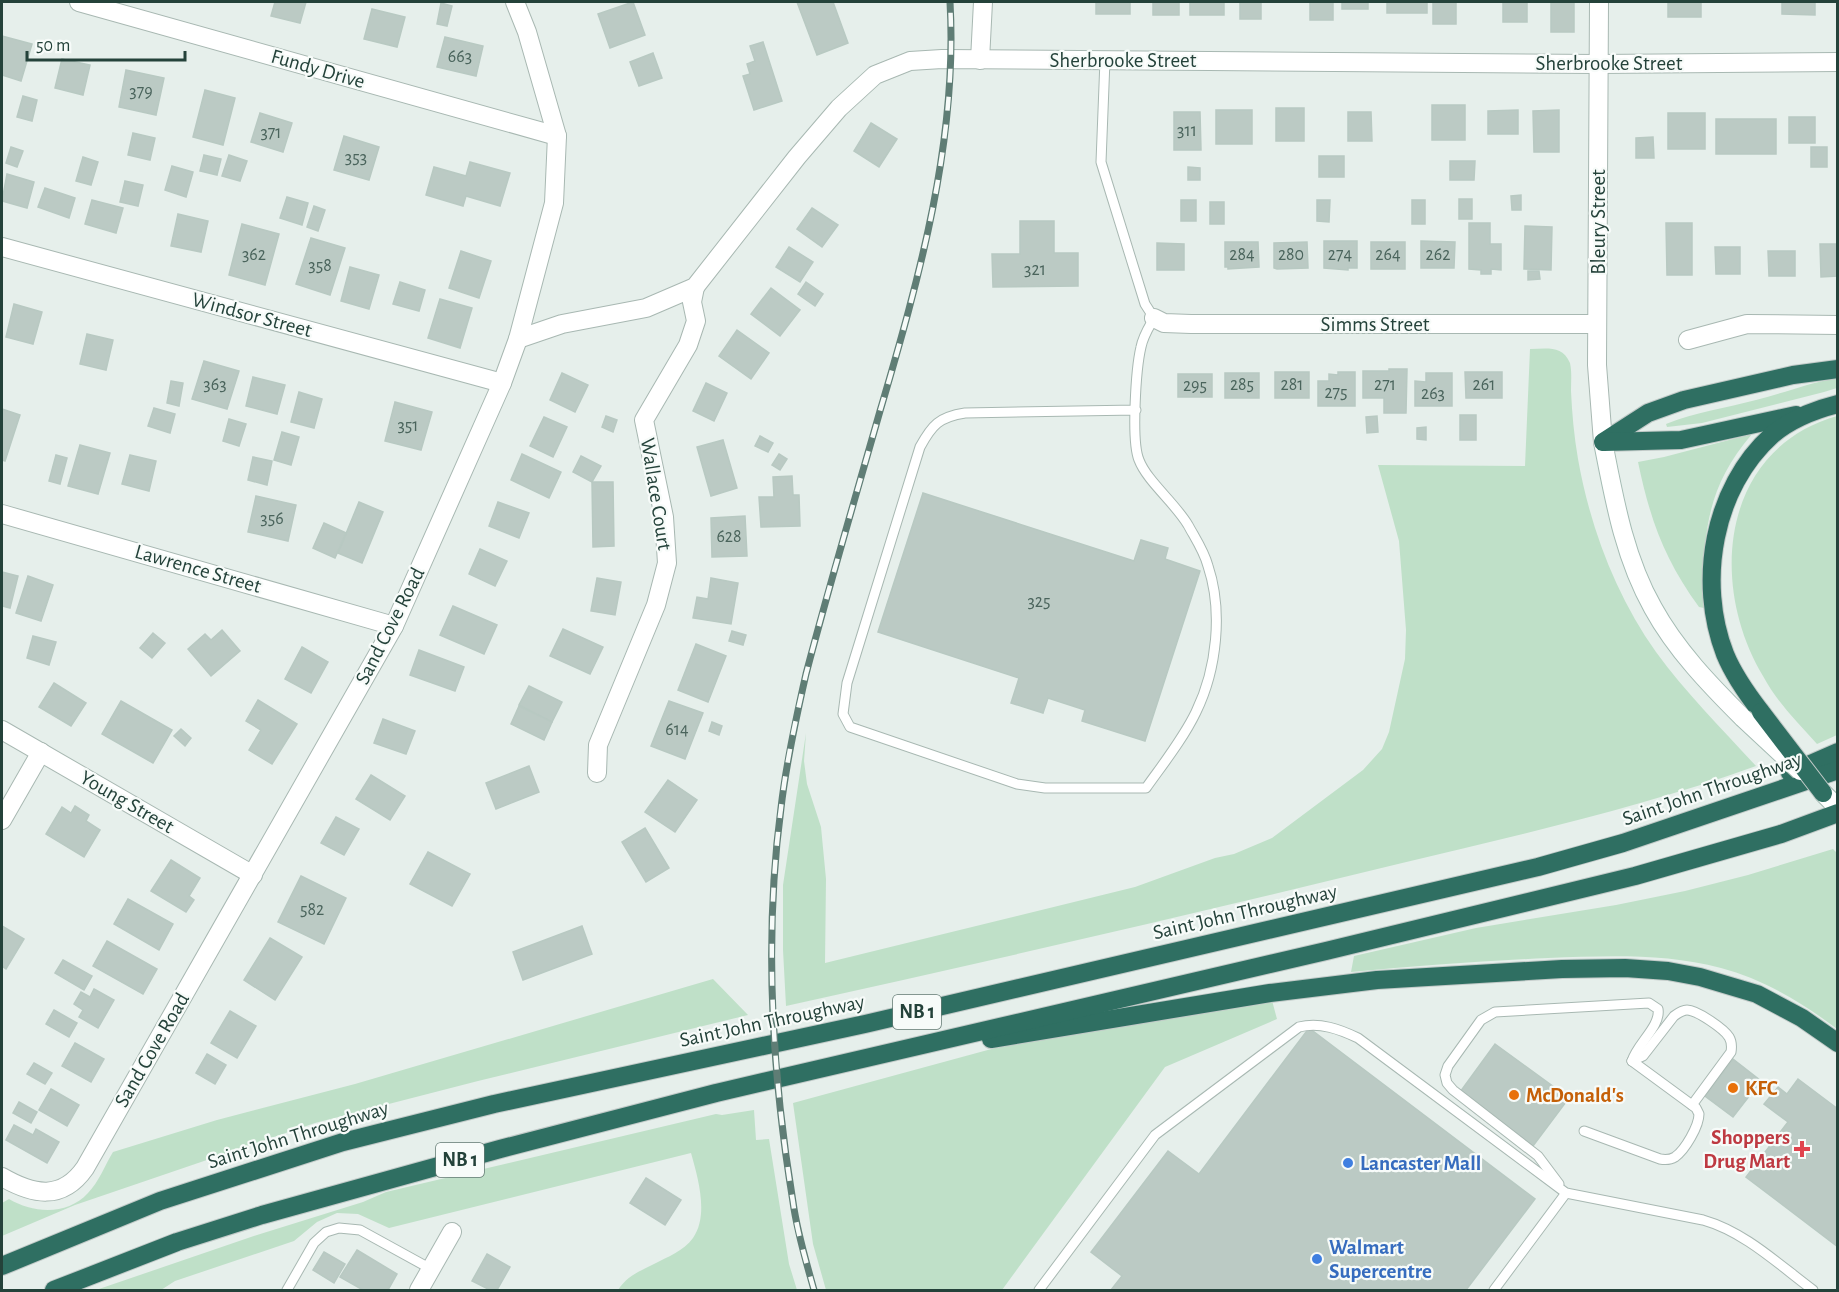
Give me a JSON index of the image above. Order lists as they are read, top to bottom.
{
  "streets": {
    "highway": ["Saint John Throughway", "NB 1"],
    "street": [
      "Sherbrooke Street",
      "Fundy Drive",
      "Bleury Street",
      "Windsor Street",
      "Simms Street",
      "Wallace Court",
      "Lawrence Street",
      "Sand Cove Road",
      "Young Street"
    ]
  },
  "crossings": [
    ["Sherbrooke Street", "Bleury Street"],
    ["Sherbrooke Street", "Wallace Court"],
    ["Sherbrooke Street", "Sand Cove Road"],
    ["Fundy Drive", "Sand Cove Road"],
    ["Bleury Street", "Simms Street"],
    ["Windsor Street", "Sand Cove Road"],
    ["Lawrence Street", "Sand Cove Road"],
    ["Sand Cove Road", "Young Street"]
  ],
  "places": {
    "other": [
      "KFC",
      "McDonald's",
      "Lancaster Mall",
      "Walmart Supercentre"
    ],
    "health": ["Shoppers Drug Mart"]
  },
  "house_numbers": [
    "663",
    "379",
    "311",
    "371",
    "353",
    "362",
    "284",
    "280",
    "274",
    "264",
    "262",
    "358",
    "321",
    "363",
    "285",
    "281",
    "271",
    "261",
    "295",
    "275",
    "263",
    "351",
    "356",
    "628",
    "325",
    "614",
    "582"
  ],
  "scale_bar": "50 m"
}
